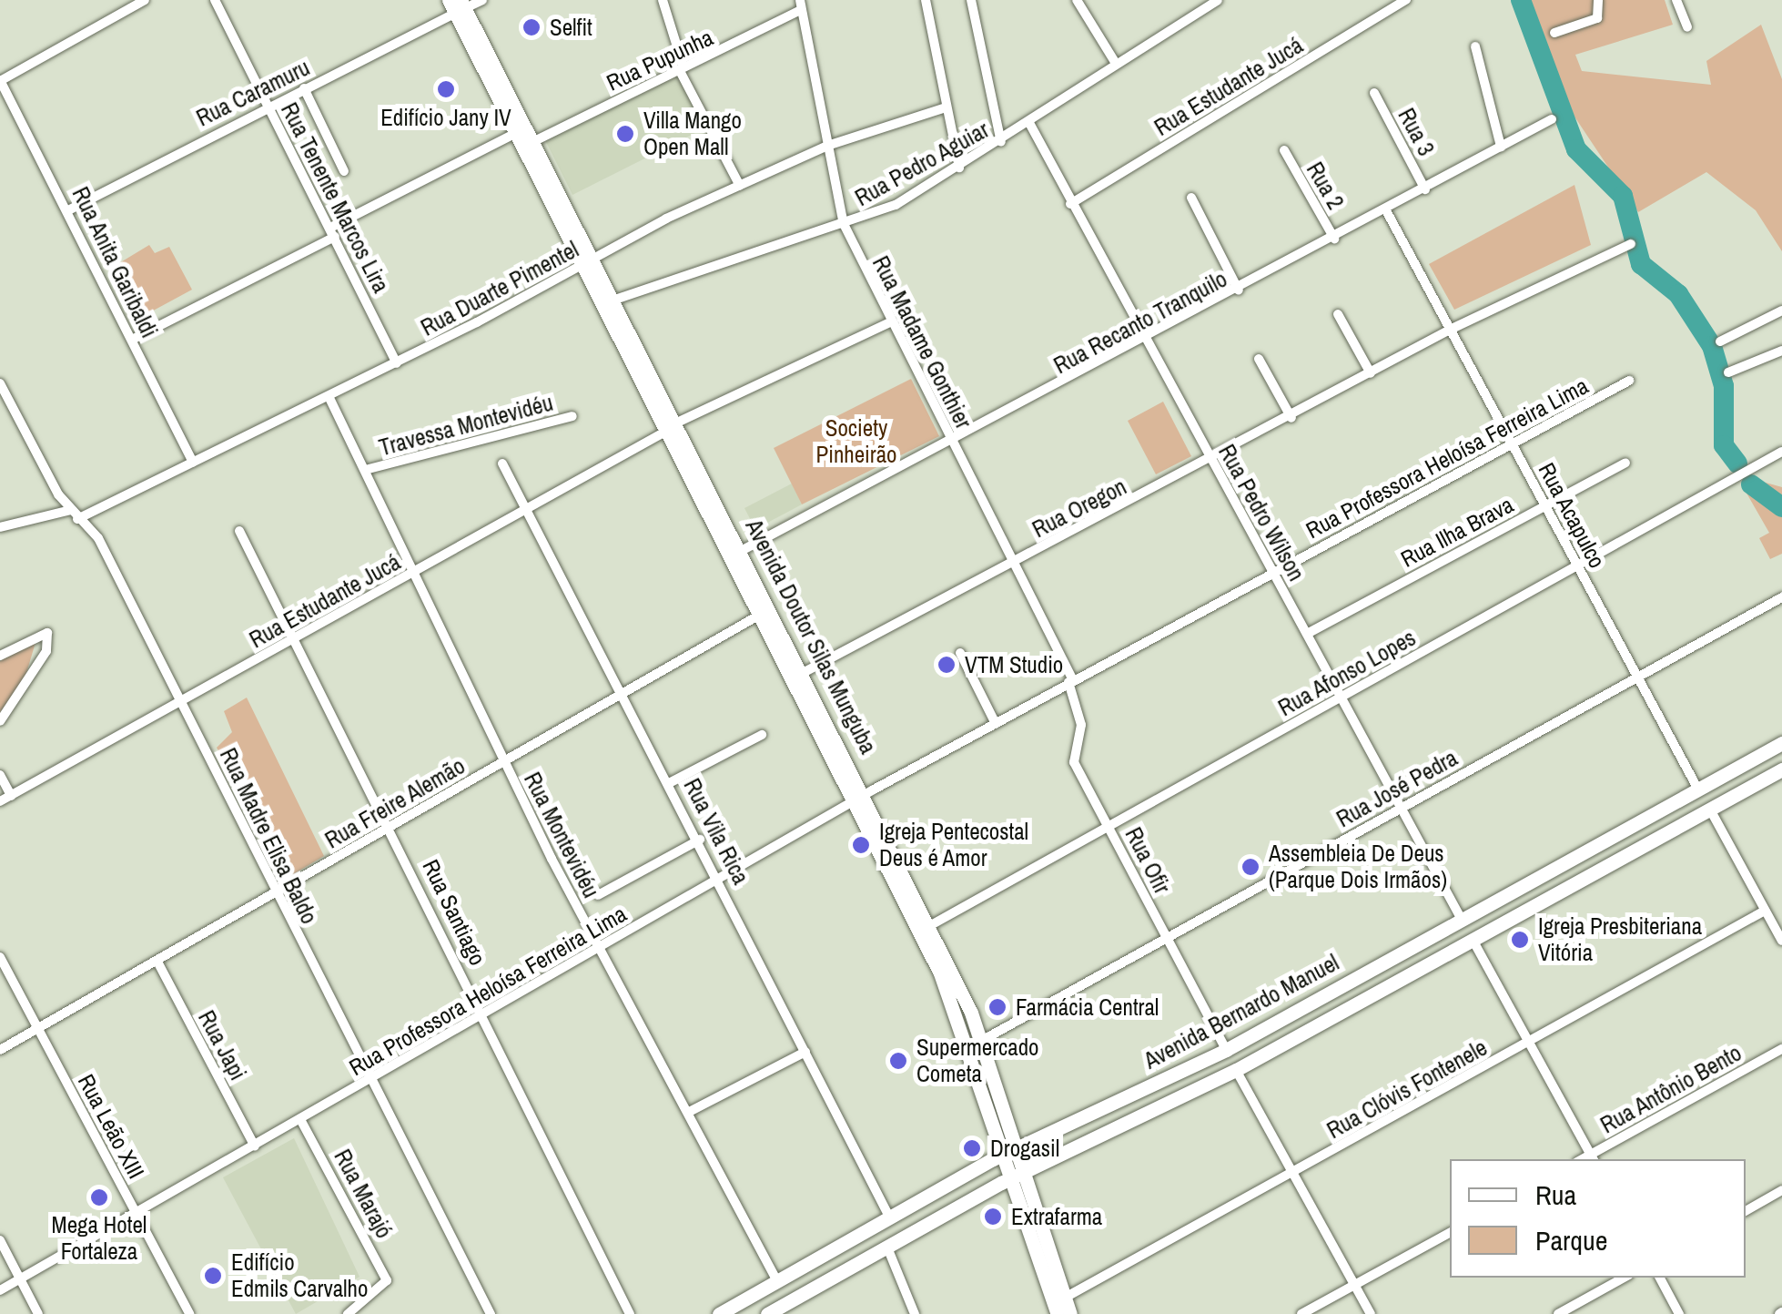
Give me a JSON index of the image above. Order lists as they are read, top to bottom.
{
  "streets": {
    "main road": ["Avenida Doutor Silas Munguba", "Avenida Bernardo Manuel"],
    "street": [
      "Rua Pupunha",
      "Rua Estudante Jucá",
      "Rua Caramuru",
      "Rua 3",
      "Rua Pedro Aguiar",
      "Rua 2",
      "Rua Tenente Marcos Lira",
      "Rua Anita Garibaldi",
      "Rua Duarte Pimentel",
      "Rua Recanto Tranquilo",
      "Rua Madame Gonthier",
      "Travessa Montevidéu",
      "Rua Professora Heloísa Ferreira Lima",
      "Rua Oregon",
      "Rua Pedro Wilson",
      "Rua Acapulco",
      "Rua Ilha Brava",
      "Rua Afonso Lopes",
      "Rua José Pedra",
      "Rua Freire Alemão",
      "Rua Vila Rica",
      "Rua Montevidéu",
      "Rua Madre Elisa Baldo",
      "Rua Ofir",
      "Rua Santiago",
      "Rua Japi",
      "Rua Clóvis Fontenele",
      "Rua Antônio Bento",
      "Rua Leão XIII",
      "Rua Marajó"
    ]
  },
  "crossings": [
    ["Rua Pupunha", "Rua Madame Gonthier"],
    ["Rua Pupunha", "Avenida Doutor Silas Munguba"],
    ["Rua Estudante Jucá", "Rua Madame Gonthier"],
    ["Rua Estudante Jucá", "Rua Pedro Wilson"],
    ["Rua Estudante Jucá", "Avenida Doutor Silas Munguba"],
    ["Rua Estudante Jucá", "Rua Vila Rica"],
    ["Rua Estudante Jucá", "Rua Montevidéu"],
    ["Rua Estudante Jucá", "Rua Madre Elisa Baldo"],
    ["Rua Estudante Jucá", "Rua Santiago"],
    ["Rua Caramuru", "Rua Tenente Marcos Lira"],
    ["Rua Caramuru", "Rua Anita Garibaldi"],
    ["Rua Caramuru", "Avenida Doutor Silas Munguba"],
    ["Rua 3", "Rua Recanto Tranquilo"],
    ["Rua Pedro Aguiar", "Rua Madame Gonthier"],
    ["Rua Pedro Aguiar", "Rua Pedro Wilson"],
    ["Rua Pedro Aguiar", "Avenida Doutor Silas Munguba"],
    ["Rua 2", "Rua Recanto Tranquilo"],
    ["Rua Tenente Marcos Lira", "Rua Duarte Pimentel"],
    ["Rua Anita Garibaldi", "Rua Duarte Pimentel"],
    ["Rua Duarte Pimentel", "Rua Madame Gonthier"],
    ["Rua Duarte Pimentel", "Avenida Doutor Silas Munguba"],
    ["Rua Duarte Pimentel", "Rua Montevidéu"],
    ["Rua Duarte Pimentel", "Rua Madre Elisa Baldo"],
    ["Rua Recanto Tranquilo", "Rua Madame Gonthier"],
    ["Rua Recanto Tranquilo", "Rua Pedro Wilson"],
    ["Rua Recanto Tranquilo", "Rua Acapulco"],
    ["Rua Recanto Tranquilo", "Avenida Doutor Silas Munguba"],
    ["Rua Madame Gonthier", "Rua Professora Heloísa Ferreira Lima"],
    ["Rua Madame Gonthier", "Rua Oregon"],
    ["Rua Madame Gonthier", "Rua Ofir"],
    ["Travessa Montevidéu", "Rua Montevidéu"],
    ["Rua Professora Heloísa Ferreira Lima", "Rua Pedro Wilson"],
    ["Rua Professora Heloísa Ferreira Lima", "Rua Acapulco"],
    ["Rua Professora Heloísa Ferreira Lima", "Avenida Doutor Silas Munguba"],
    ["Rua Professora Heloísa Ferreira Lima", "Rua Vila Rica"],
    ["Rua Professora Heloísa Ferreira Lima", "Rua Montevidéu"],
    ["Rua Professora Heloísa Ferreira Lima", "Rua Madre Elisa Baldo"],
    ["Rua Professora Heloísa Ferreira Lima", "Rua Ofir"],
    ["Rua Professora Heloísa Ferreira Lima", "Rua Santiago"],
    ["Rua Professora Heloísa Ferreira Lima", "Rua Japi"],
    ["Rua Professora Heloísa Ferreira Lima", "Rua Leão XIII"],
    ["Rua Professora Heloísa Ferreira Lima", "Rua Marajó"],
    ["Rua Oregon", "Rua Pedro Wilson"],
    ["Rua Oregon", "Rua Acapulco"],
    ["Rua Oregon", "Avenida Doutor Silas Munguba"],
    ["Rua Pedro Wilson", "Rua Ilha Brava"],
    ["Rua Pedro Wilson", "Rua Afonso Lopes"],
    ["Rua Pedro Wilson", "Rua José Pedra"],
    ["Rua Pedro Wilson", "Avenida Bernardo Manuel"],
    ["Rua Acapulco", "Rua Ilha Brava"],
    ["Rua Acapulco", "Rua Afonso Lopes"],
    ["Rua Acapulco", "Rua José Pedra"],
    ["Rua Acapulco", "Avenida Bernardo Manuel"],
    ["Avenida Doutor Silas Munguba", "Rua Afonso Lopes"],
    ["Avenida Doutor Silas Munguba", "Rua José Pedra"],
    ["Avenida Doutor Silas Munguba", "Rua Freire Alemão"],
    ["Avenida Doutor Silas Munguba", "Avenida Bernardo Manuel"],
    ["Avenida Doutor Silas Munguba", "Rua Clóvis Fontenele"],
    ["Rua Afonso Lopes", "Rua Ofir"],
    ["Rua José Pedra", "Rua Ofir"],
    ["Rua Freire Alemão", "Rua Vila Rica"],
    ["Rua Freire Alemão", "Rua Montevidéu"],
    ["Rua Freire Alemão", "Rua Madre Elisa Baldo"],
    ["Rua Freire Alemão", "Rua Santiago"],
    ["Rua Freire Alemão", "Rua Japi"],
    ["Rua Freire Alemão", "Rua Leão XIII"],
    ["Rua Vila Rica", "Avenida Bernardo Manuel"],
    ["Rua Montevidéu", "Avenida Bernardo Manuel"],
    ["Rua Ofir", "Avenida Bernardo Manuel"]
  ],
  "parks": ["Society Pinheirão"],
  "places": [
    "Selfit",
    "Edifício Jany IV",
    "Villa Mango Open Mall",
    "VTM Studio",
    "Igreja Pentecostal Deus é Amor",
    "Assembleia De Deus (Parque Dois Irmãos)",
    "Igreja Presbiteriana Vitória",
    "Farmácia Central",
    "Supermercado Cometa",
    "Drogasil",
    "Mega Hotel Fortaleza",
    "Extrafarma",
    "Edifício Edmils Carvalho"
  ],
  "legend": ["Rua", "Parque"]
}
